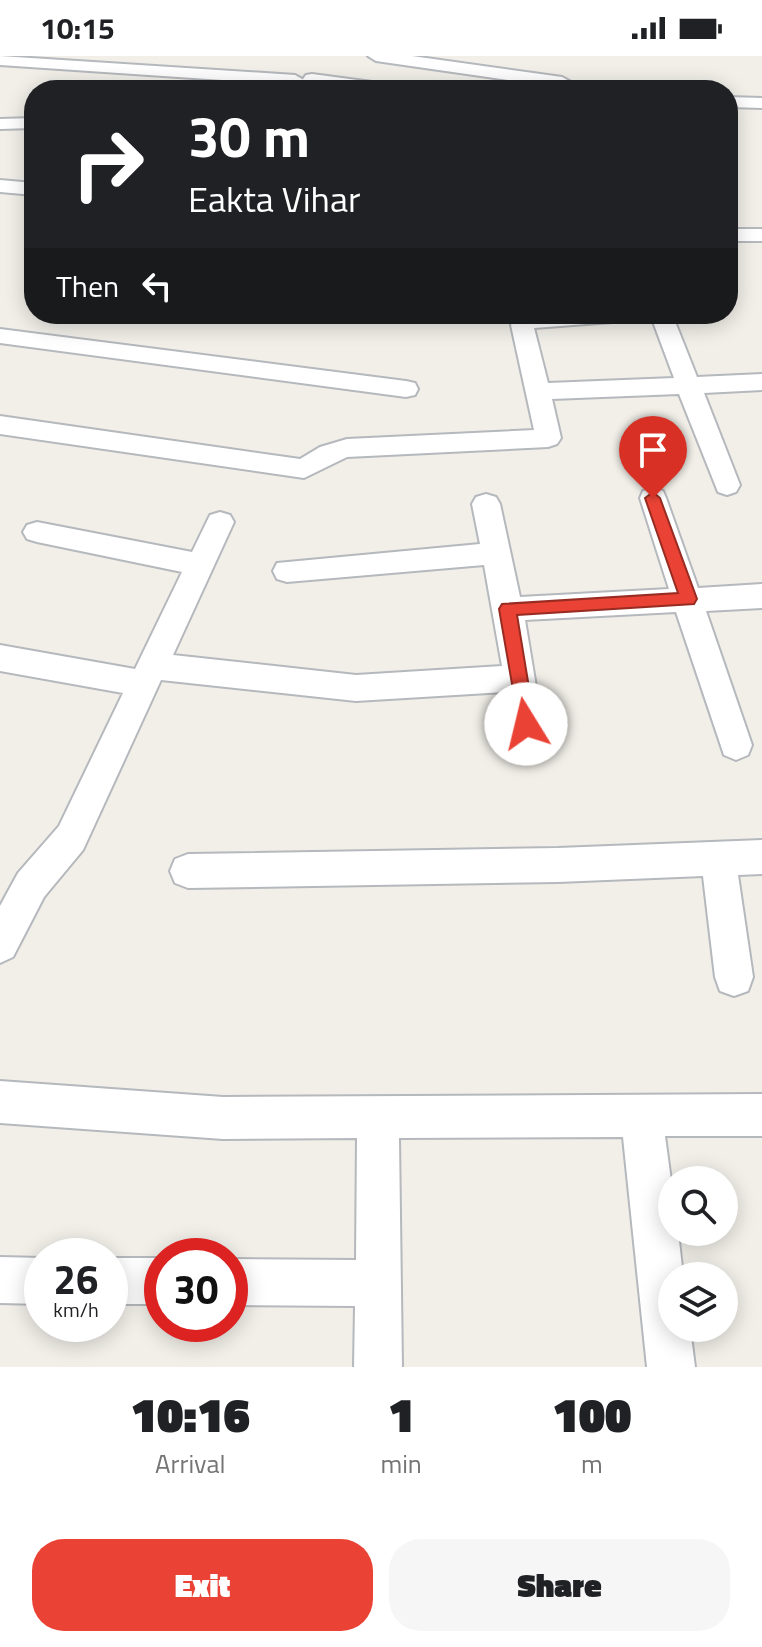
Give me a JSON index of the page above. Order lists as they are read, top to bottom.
{
  "page": {
    "status": "10:15",
    "turn": ["30 m", "Eakta Vihar"],
    "then": "Then",
    "speed": "26 km/h",
    "limit": "30",
    "eta": [
      "10:16",
      "Arrival",
      "1",
      "min",
      "100",
      "m"
    ],
    "buttons": ["Exit", "Share"]
  }
}
